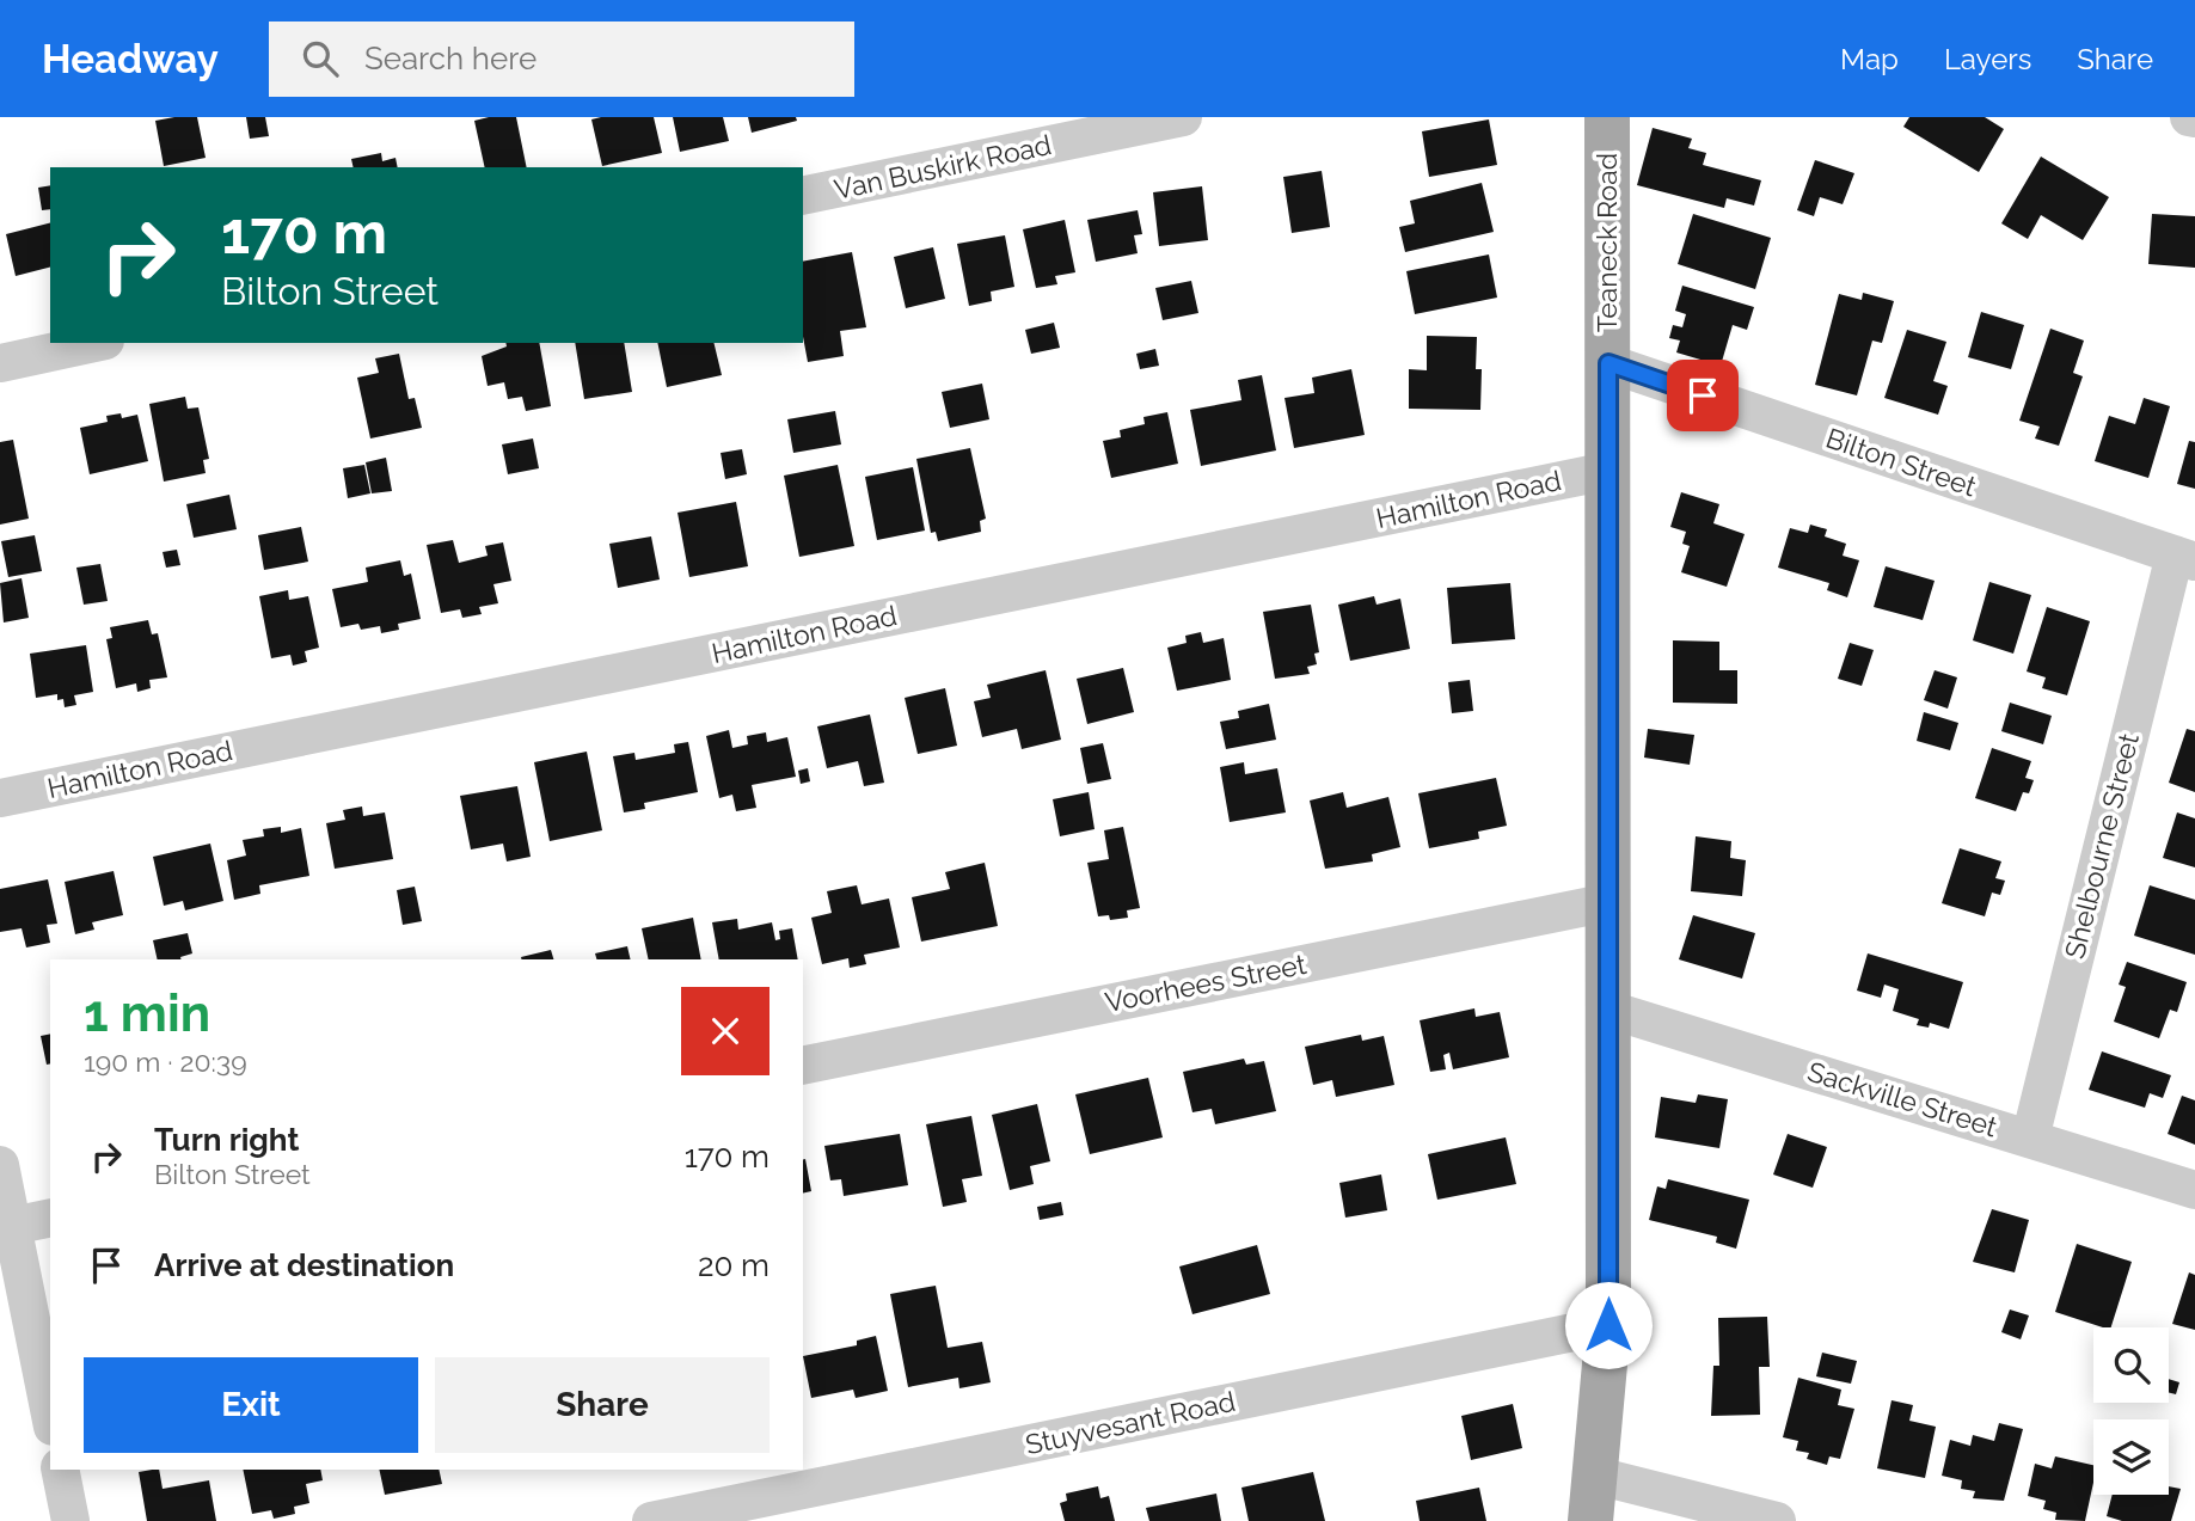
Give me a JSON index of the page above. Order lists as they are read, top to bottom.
{
  "streets": {
    "main road": ["Teaneck Road"],
    "street": [
      "Van Buskirk Road",
      "Bilton Street",
      "Hamilton Road",
      "Shelbourne Street",
      "Voorhees Street",
      "Sackville Street",
      "Stuyvesant Road"
    ]
  },
  "crossings": [
    ["Teaneck Road", "Bilton Street"],
    ["Teaneck Road", "Hamilton Road"],
    ["Teaneck Road", "Voorhees Street"],
    ["Teaneck Road", "Sackville Street"],
    ["Teaneck Road", "Stuyvesant Road"],
    ["Bilton Street", "Shelbourne Street"],
    ["Shelbourne Street", "Sackville Street"]
  ],
  "page": {
    "header": "Headway",
    "search": "Search here",
    "nav": ["Map", "Layers", "Share"],
    "turn": ["170 m", "Bilton Street"],
    "heading": ["1 min", "190 m · 20:39"],
    "list": [
      {
        "name": "Turn right",
        "note": "Bilton Street",
        "value": "170 m"
      },
      {
        "name": "Arrive at destination",
        "value": "20 m"
      }
    ],
    "buttons": ["Exit", "Share"]
  }
}
